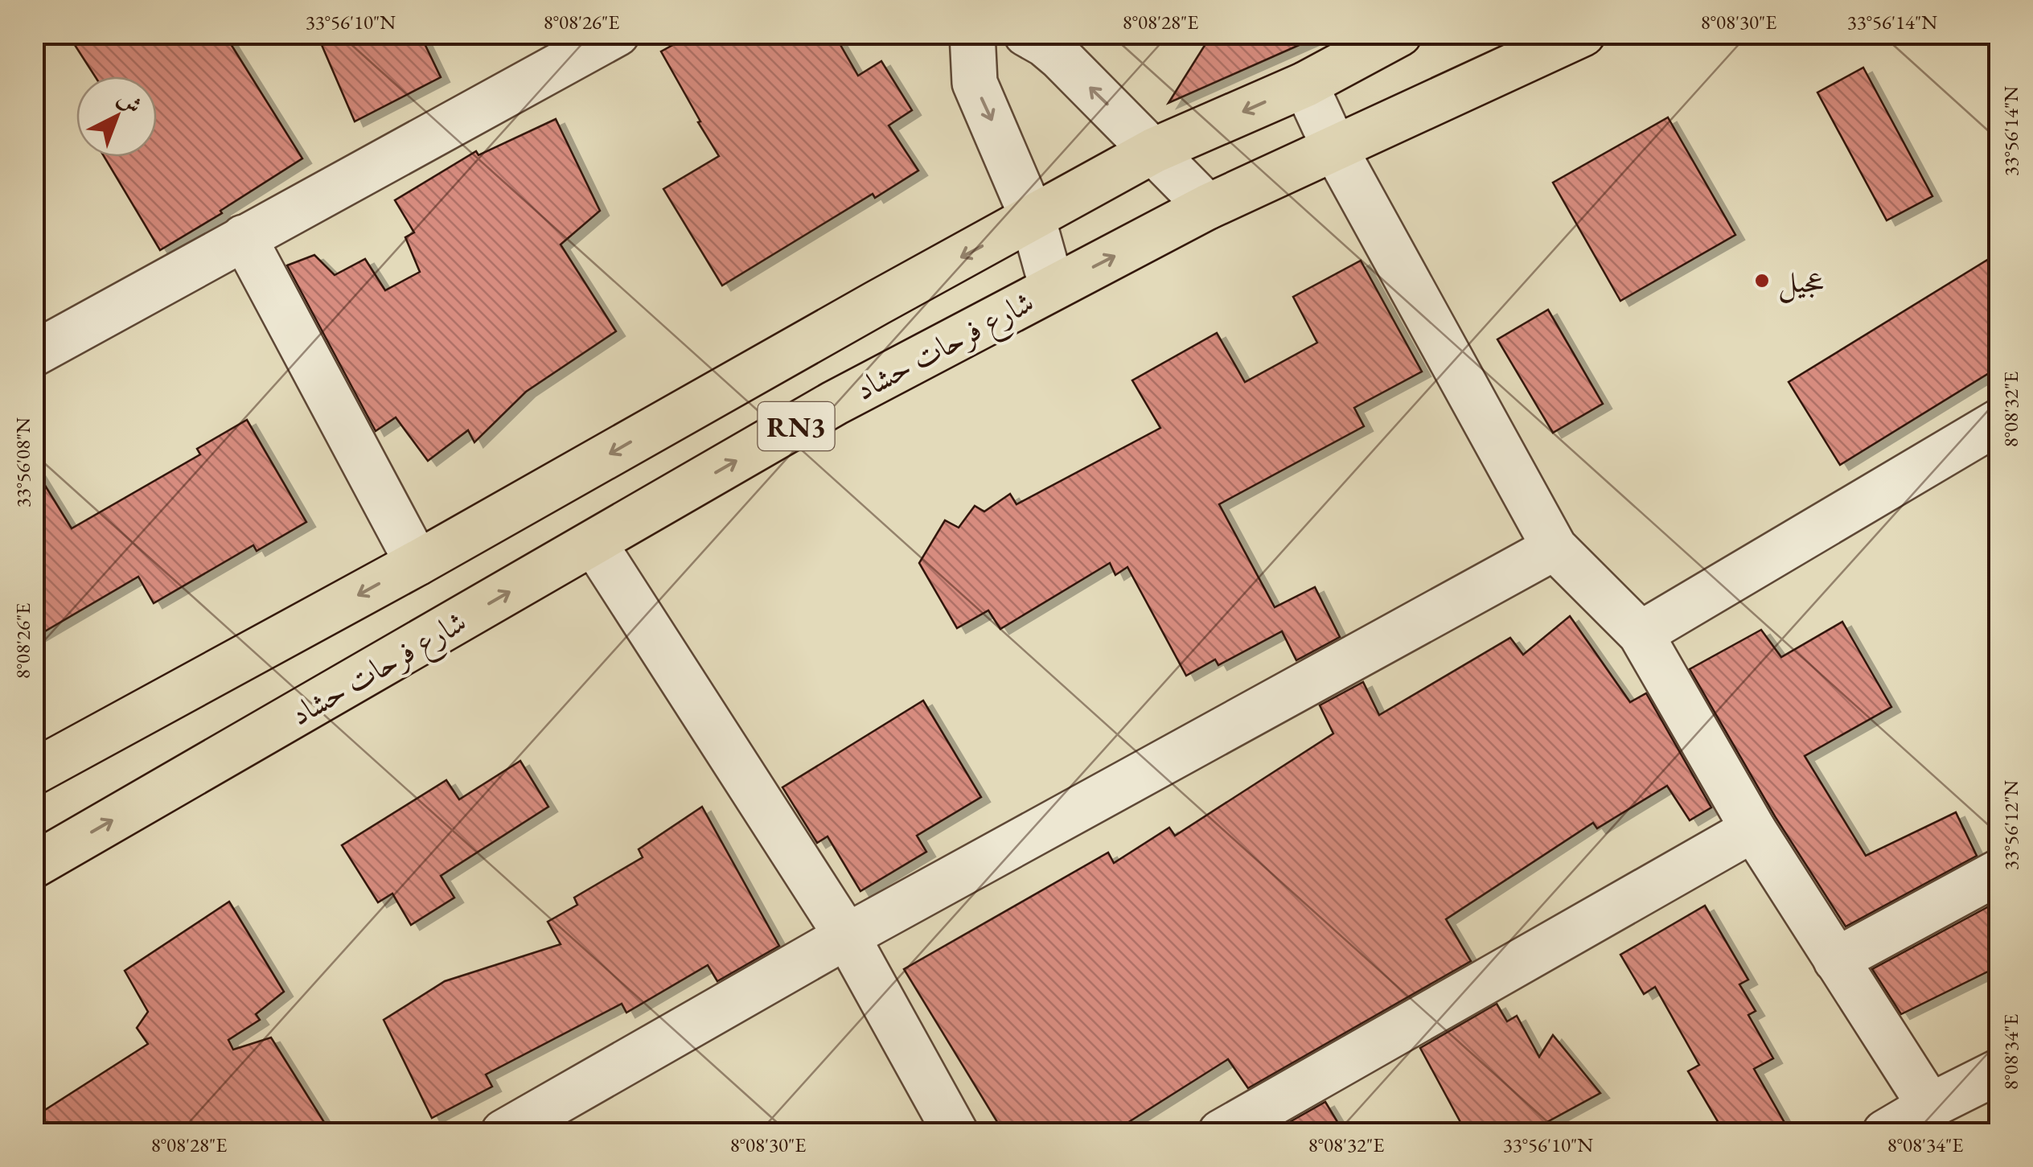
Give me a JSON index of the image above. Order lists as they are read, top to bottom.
{
  "streets": {
    "main road": ["شارع فرحات حشاد", "RN3"]
  },
  "places": ["عجيل"],
  "north": "top right",
  "coordinates": [
    "33°56'10\"N",
    "8°08'26\"E",
    "8°08'28\"E",
    "8°08'30\"E",
    "33°56'14\"N",
    "8°08'32\"E",
    "33°56'08\"N",
    "33°56'12\"N",
    "8°08'34\"E"
  ]
}
